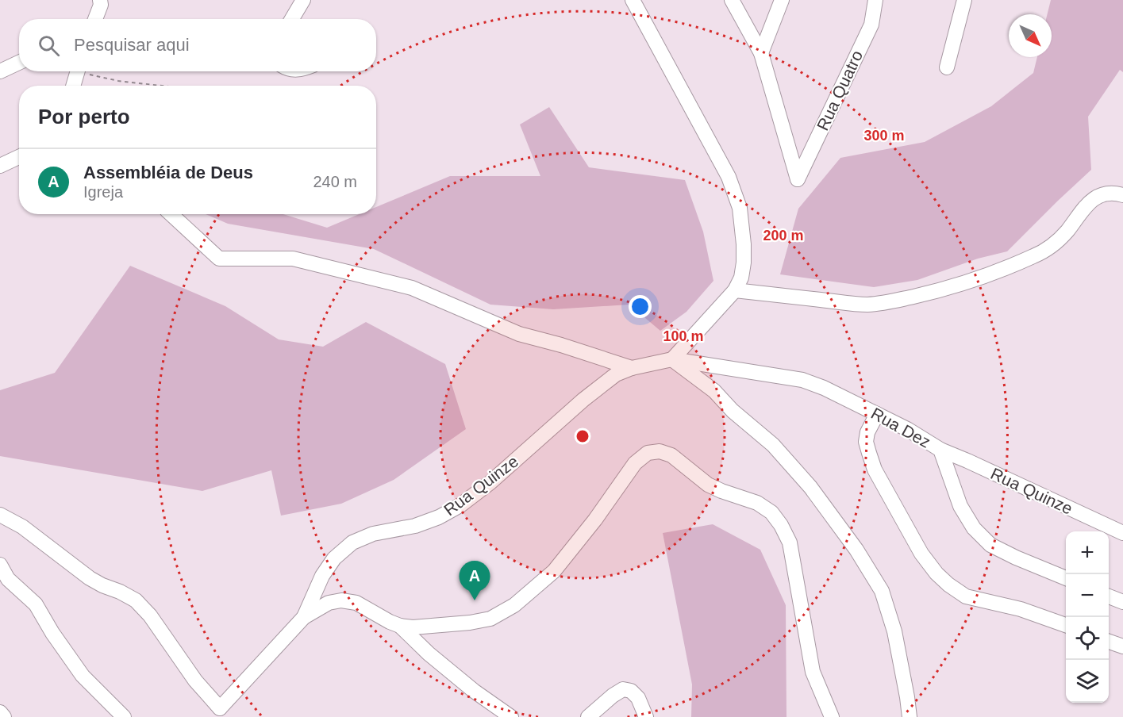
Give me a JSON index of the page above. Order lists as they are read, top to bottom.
{
  "streets": {
    "street": ["Rua Quatro", "Rua Dez", "Rua Quinze"]
  },
  "crossings": [
    ["Rua Dez", "Rua Quinze"]
  ],
  "north": "bottom right",
  "page": {
    "search": "Pesquisar aqui",
    "heading": "Por perto",
    "list": [
      {
        "mark": "A",
        "name": "Assembléia de Deus",
        "note": "Igreja",
        "value": "240 m"
      }
    ],
    "map_buttons": ["+", "−"],
    "pins": "A"
  },
  "rings": ["300 m", "200 m", "100 m"]
}
